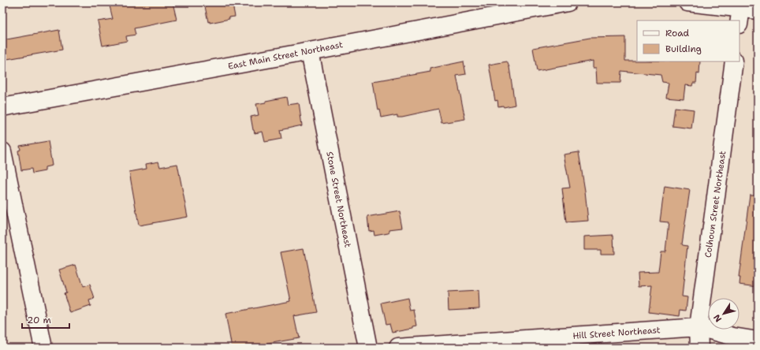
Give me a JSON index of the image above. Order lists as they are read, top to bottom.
{
  "streets": {
    "street": [
      "East Main Street Northeast",
      "Stone Street Northeast",
      "Colhoun Street Northeast",
      "Hill Street Northeast"
    ]
  },
  "crossings": [
    ["East Main Street Northeast", "Stone Street Northeast"],
    ["Colhoun Street Northeast", "Hill Street Northeast"]
  ],
  "legend": ["Road", "Building"],
  "scale_bar": "20 m",
  "north": "bottom left"
}
